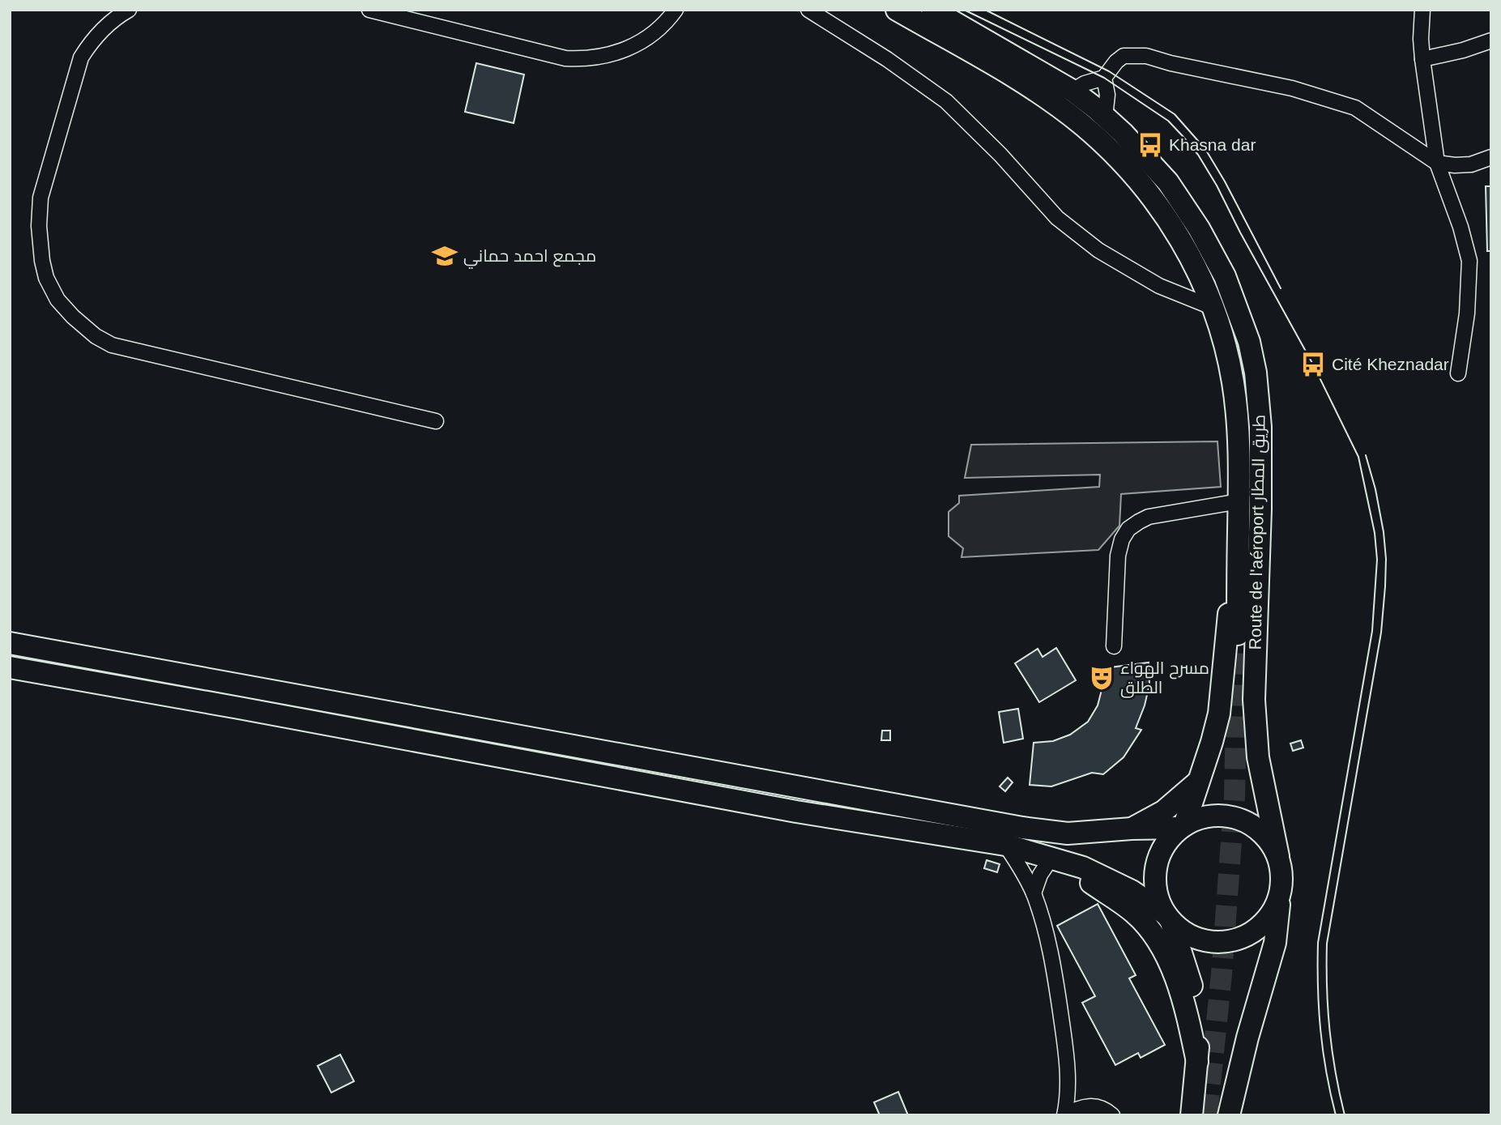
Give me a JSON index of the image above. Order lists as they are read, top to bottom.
{
  "streets": {
    "highway": ["Route de l'aéroport طريق المطار"]
  },
  "places": {
    "bus stop": ["Khasna dar", "Cité Kheznadar"],
    "school or university": ["مجمع احمد حماني"],
    "theatre": ["مسرح الهواء الطلق"]
  }
}
